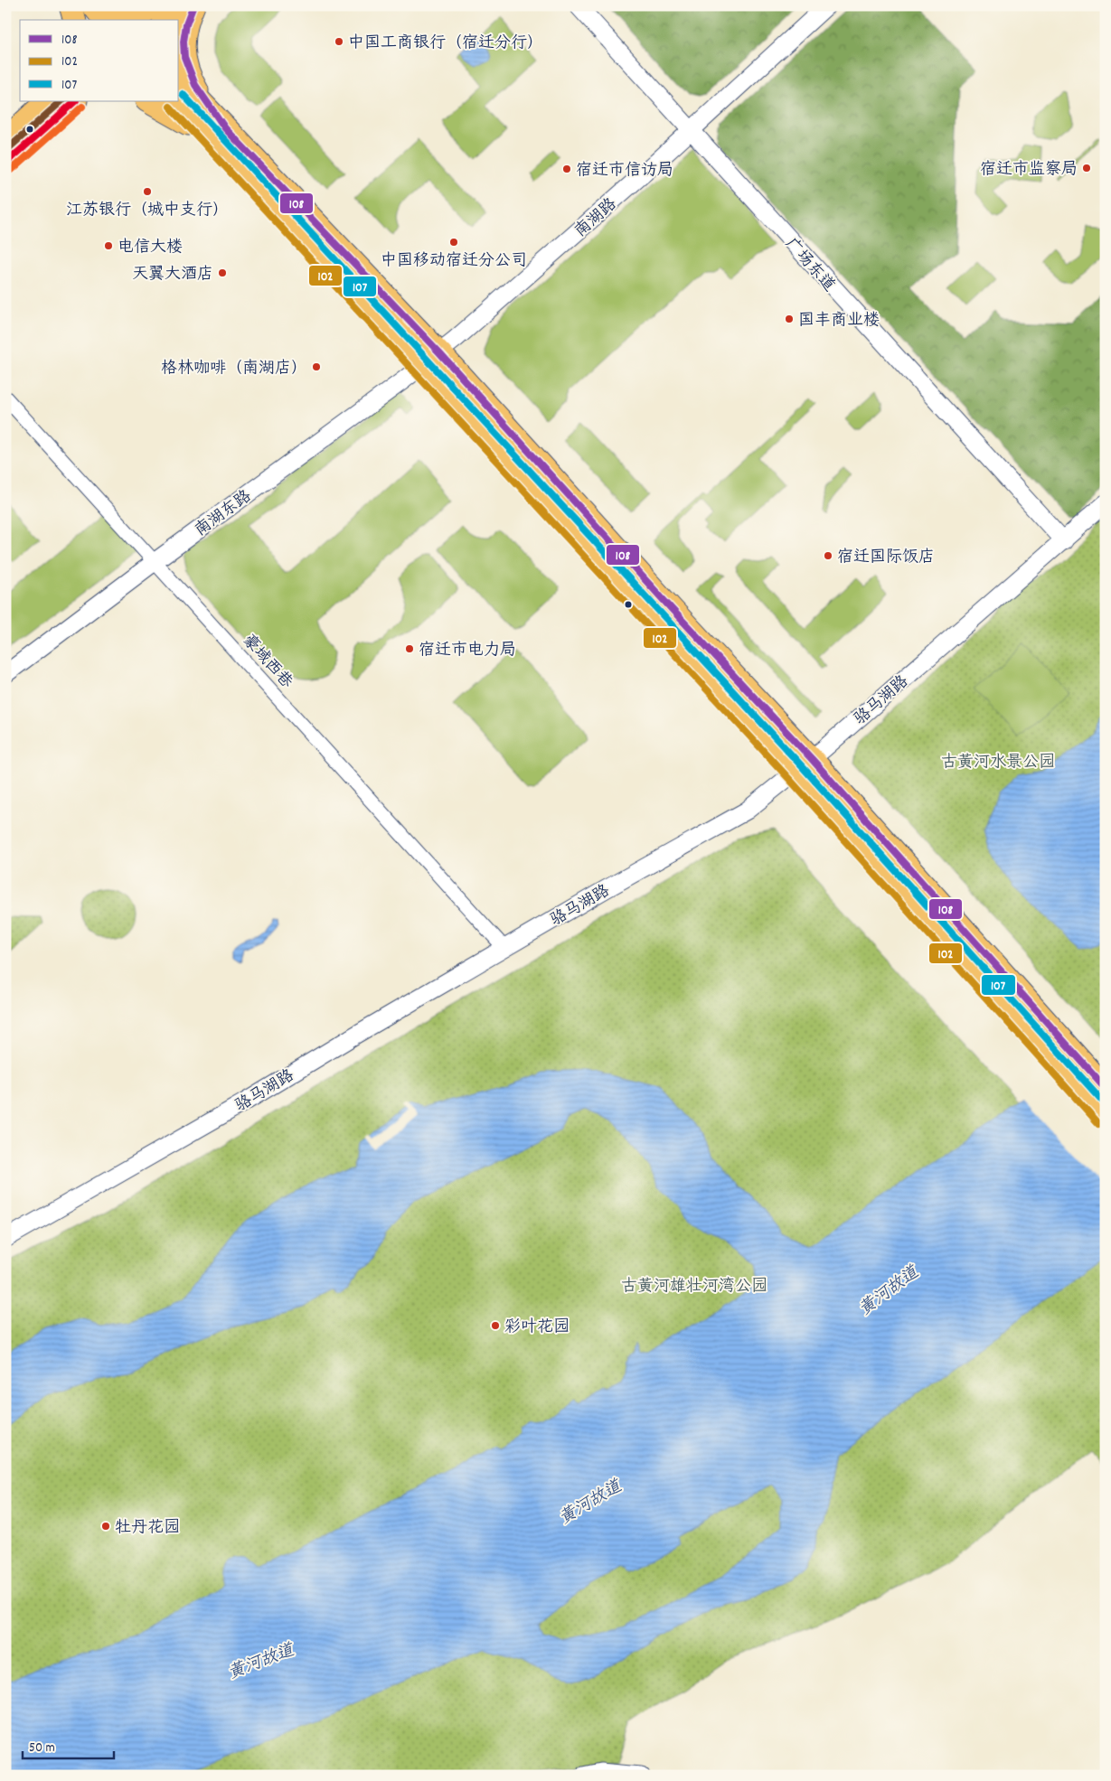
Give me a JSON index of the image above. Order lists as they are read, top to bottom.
{
  "streets": {
    "street": [
      "南湖路",
      "广场东道",
      "南湖东路",
      "豪域西巷",
      "骆马湖路"
    ]
  },
  "crossings": [
    ["南湖路", "广场东道"],
    ["南湖路", "南湖东路"],
    ["广场东道", "骆马湖路"],
    ["南湖东路", "豪域西巷"],
    ["豪域西巷", "骆马湖路"]
  ],
  "water": ["黄河故道"],
  "parks": ["古黄河水景公园", "古黄河雄壮河湾公园"],
  "places": [
    "中国工商银行（宿迁分行）",
    "宿迁市监察局",
    "宿迁市信访局",
    "江苏银行（城中支行）",
    "中国移动宿迁分公司",
    "电信大楼",
    "天翼大酒店",
    "国丰商业楼",
    "格林咖啡（南湖店）",
    "宿迁国际饭店",
    "宿迁市电力局",
    "彩叶花园",
    "牡丹花园"
  ],
  "lines": ["transit line 108", "transit line 107", "transit line 102"],
  "legend": ["108", "102", "107"],
  "scale_bar": "50 m"
}
